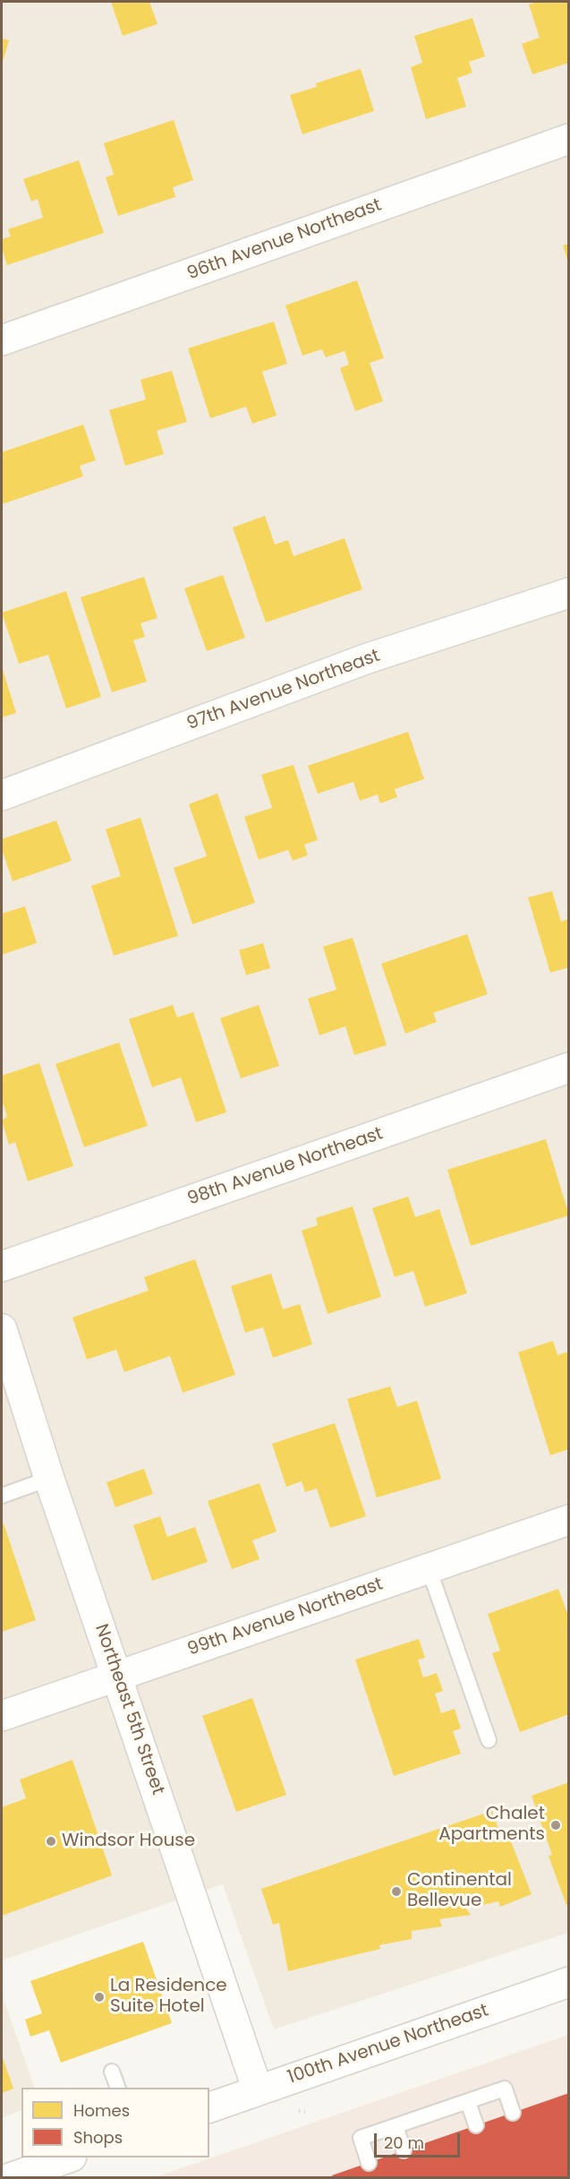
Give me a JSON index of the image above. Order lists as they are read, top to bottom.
{
  "streets": {
    "street": [
      "96th Avenue Northeast",
      "97th Avenue Northeast",
      "98th Avenue Northeast",
      "99th Avenue Northeast",
      "Northeast 5th Street",
      "100th Avenue Northeast"
    ]
  },
  "crossings": [
    ["99th Avenue Northeast", "Northeast 5th Street"],
    ["Northeast 5th Street", "100th Avenue Northeast"]
  ],
  "places": [
    "Chalet Apartments",
    "Windsor House",
    "Continental Bellevue",
    "La Residence Suite Hotel"
  ],
  "legend": ["Homes", "Shops"],
  "scale_bar": "20 m"
}
